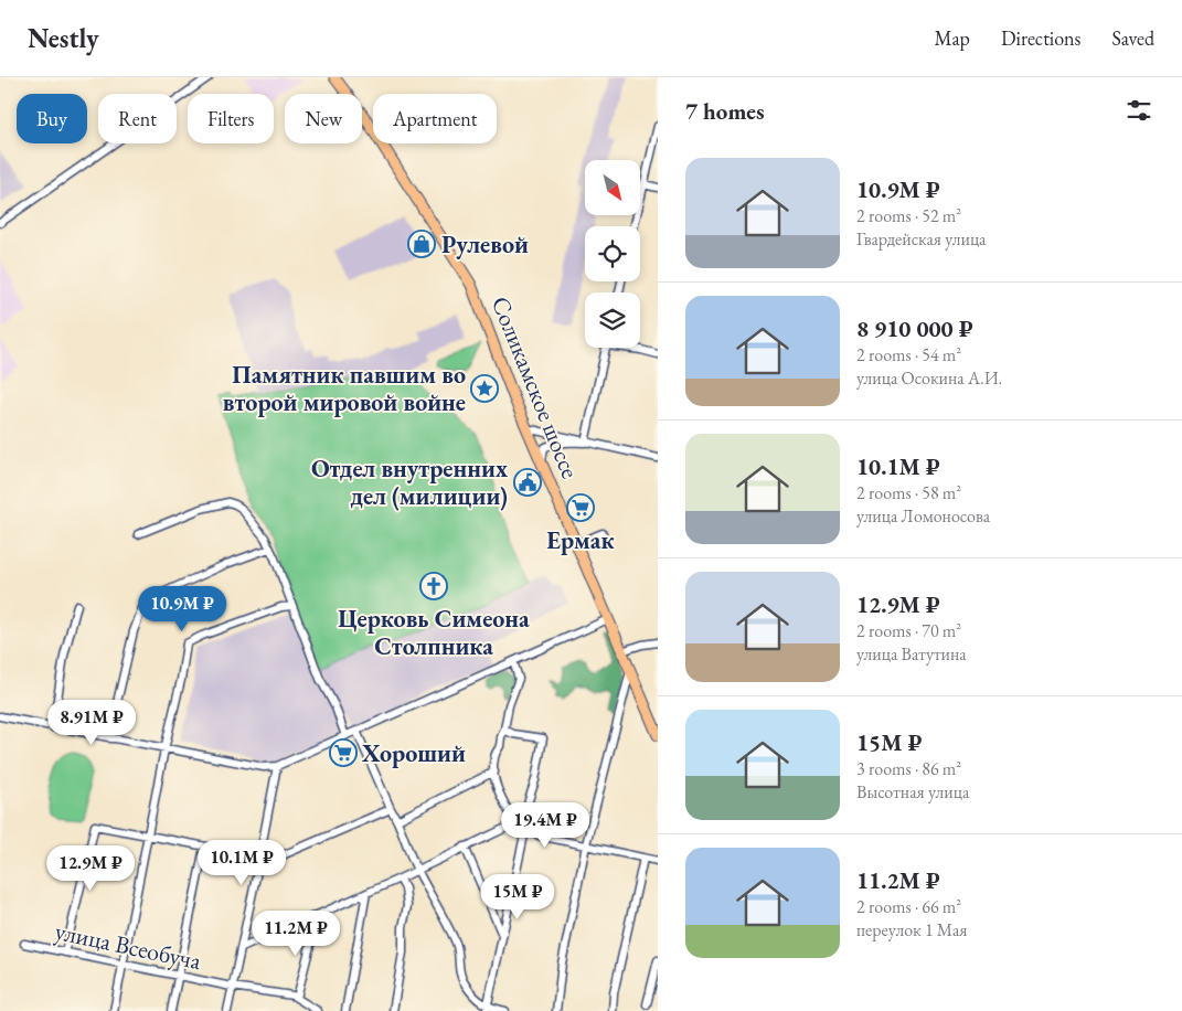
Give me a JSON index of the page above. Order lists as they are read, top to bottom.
{
  "streets": {
    "highway": ["Соликамское шоссе"],
    "street": ["улица Всеобуча"]
  },
  "places": {
    "shop": ["Рулевой"],
    "place": ["Памятник павшим во второй мировой войне"],
    "public building": ["Отдел внутренних дел (милиции)"],
    "supermarket": ["Ермак", "Хороший"],
    "church": ["Церковь Симеона Столпника"]
  },
  "north": "bottom right",
  "page": {
    "header": "Nestly",
    "nav": ["Map", "Directions", "Saved"],
    "heading": "7 homes",
    "chip": [
      "Buy",
      "Rent",
      "Filters",
      "New",
      "Apartment"
    ],
    "list": [
      {
        "name": "10.9M ₽",
        "note": "2 rooms · 52 m² · Гвардейская улица"
      },
      {
        "name": "8 910 000 ₽",
        "note": "2 rooms · 54 m² · улица Осокина А.И."
      },
      {
        "name": "10.1M ₽",
        "note": "2 rooms · 58 m² · улица Ломоносова"
      },
      {
        "name": "12.9M ₽",
        "note": "2 rooms · 70 m² · улица Ватутина"
      },
      {
        "name": "15M ₽",
        "note": "3 rooms · 86 m² · Высотная улица"
      },
      {
        "name": "11.2M ₽",
        "note": "2 rooms · 66 m² · переулок 1 Мая"
      }
    ],
    "price": [
      "10.9M ₽",
      "8.91M ₽",
      "19.4M ₽",
      "10.1M ₽",
      "12.9M ₽",
      "15M ₽",
      "11.2M ₽"
    ]
  }
}
